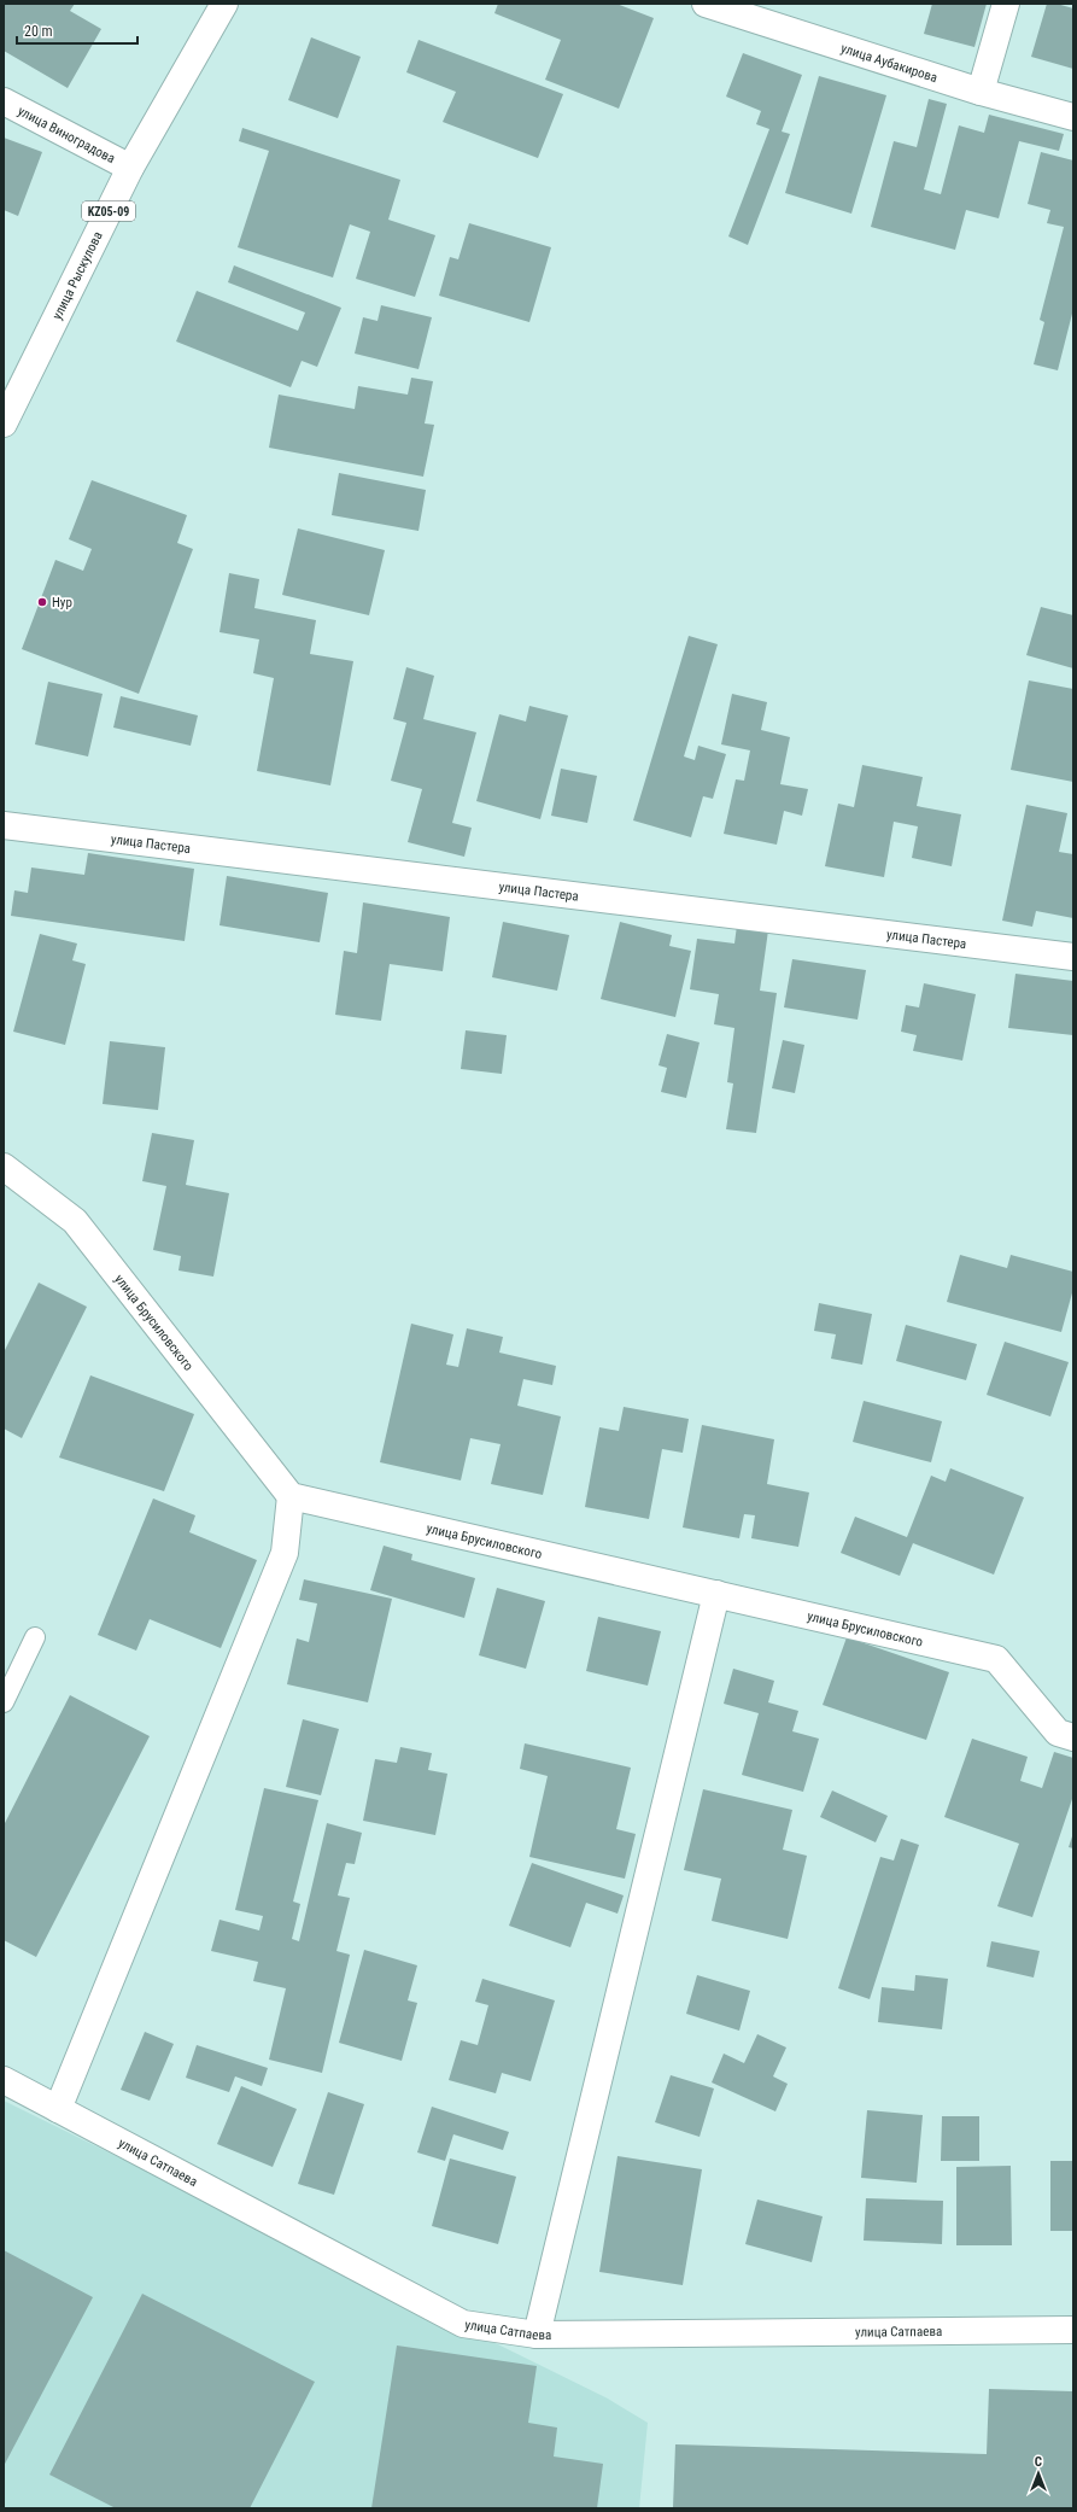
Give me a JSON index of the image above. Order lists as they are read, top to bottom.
{
  "streets": {
    "street": [
      "улица Аубакирова",
      "улица Виноградова",
      "KZ05-09",
      "улица Рыскулова",
      "улица Пастера",
      "улица Брусиловского",
      "улица Сатпаева"
    ]
  },
  "crossings": [
    ["улица Виноградова", "улица Рыскулова"]
  ],
  "places": ["Hyp"],
  "scale_bar": "20 m",
  "north": "top"
}
